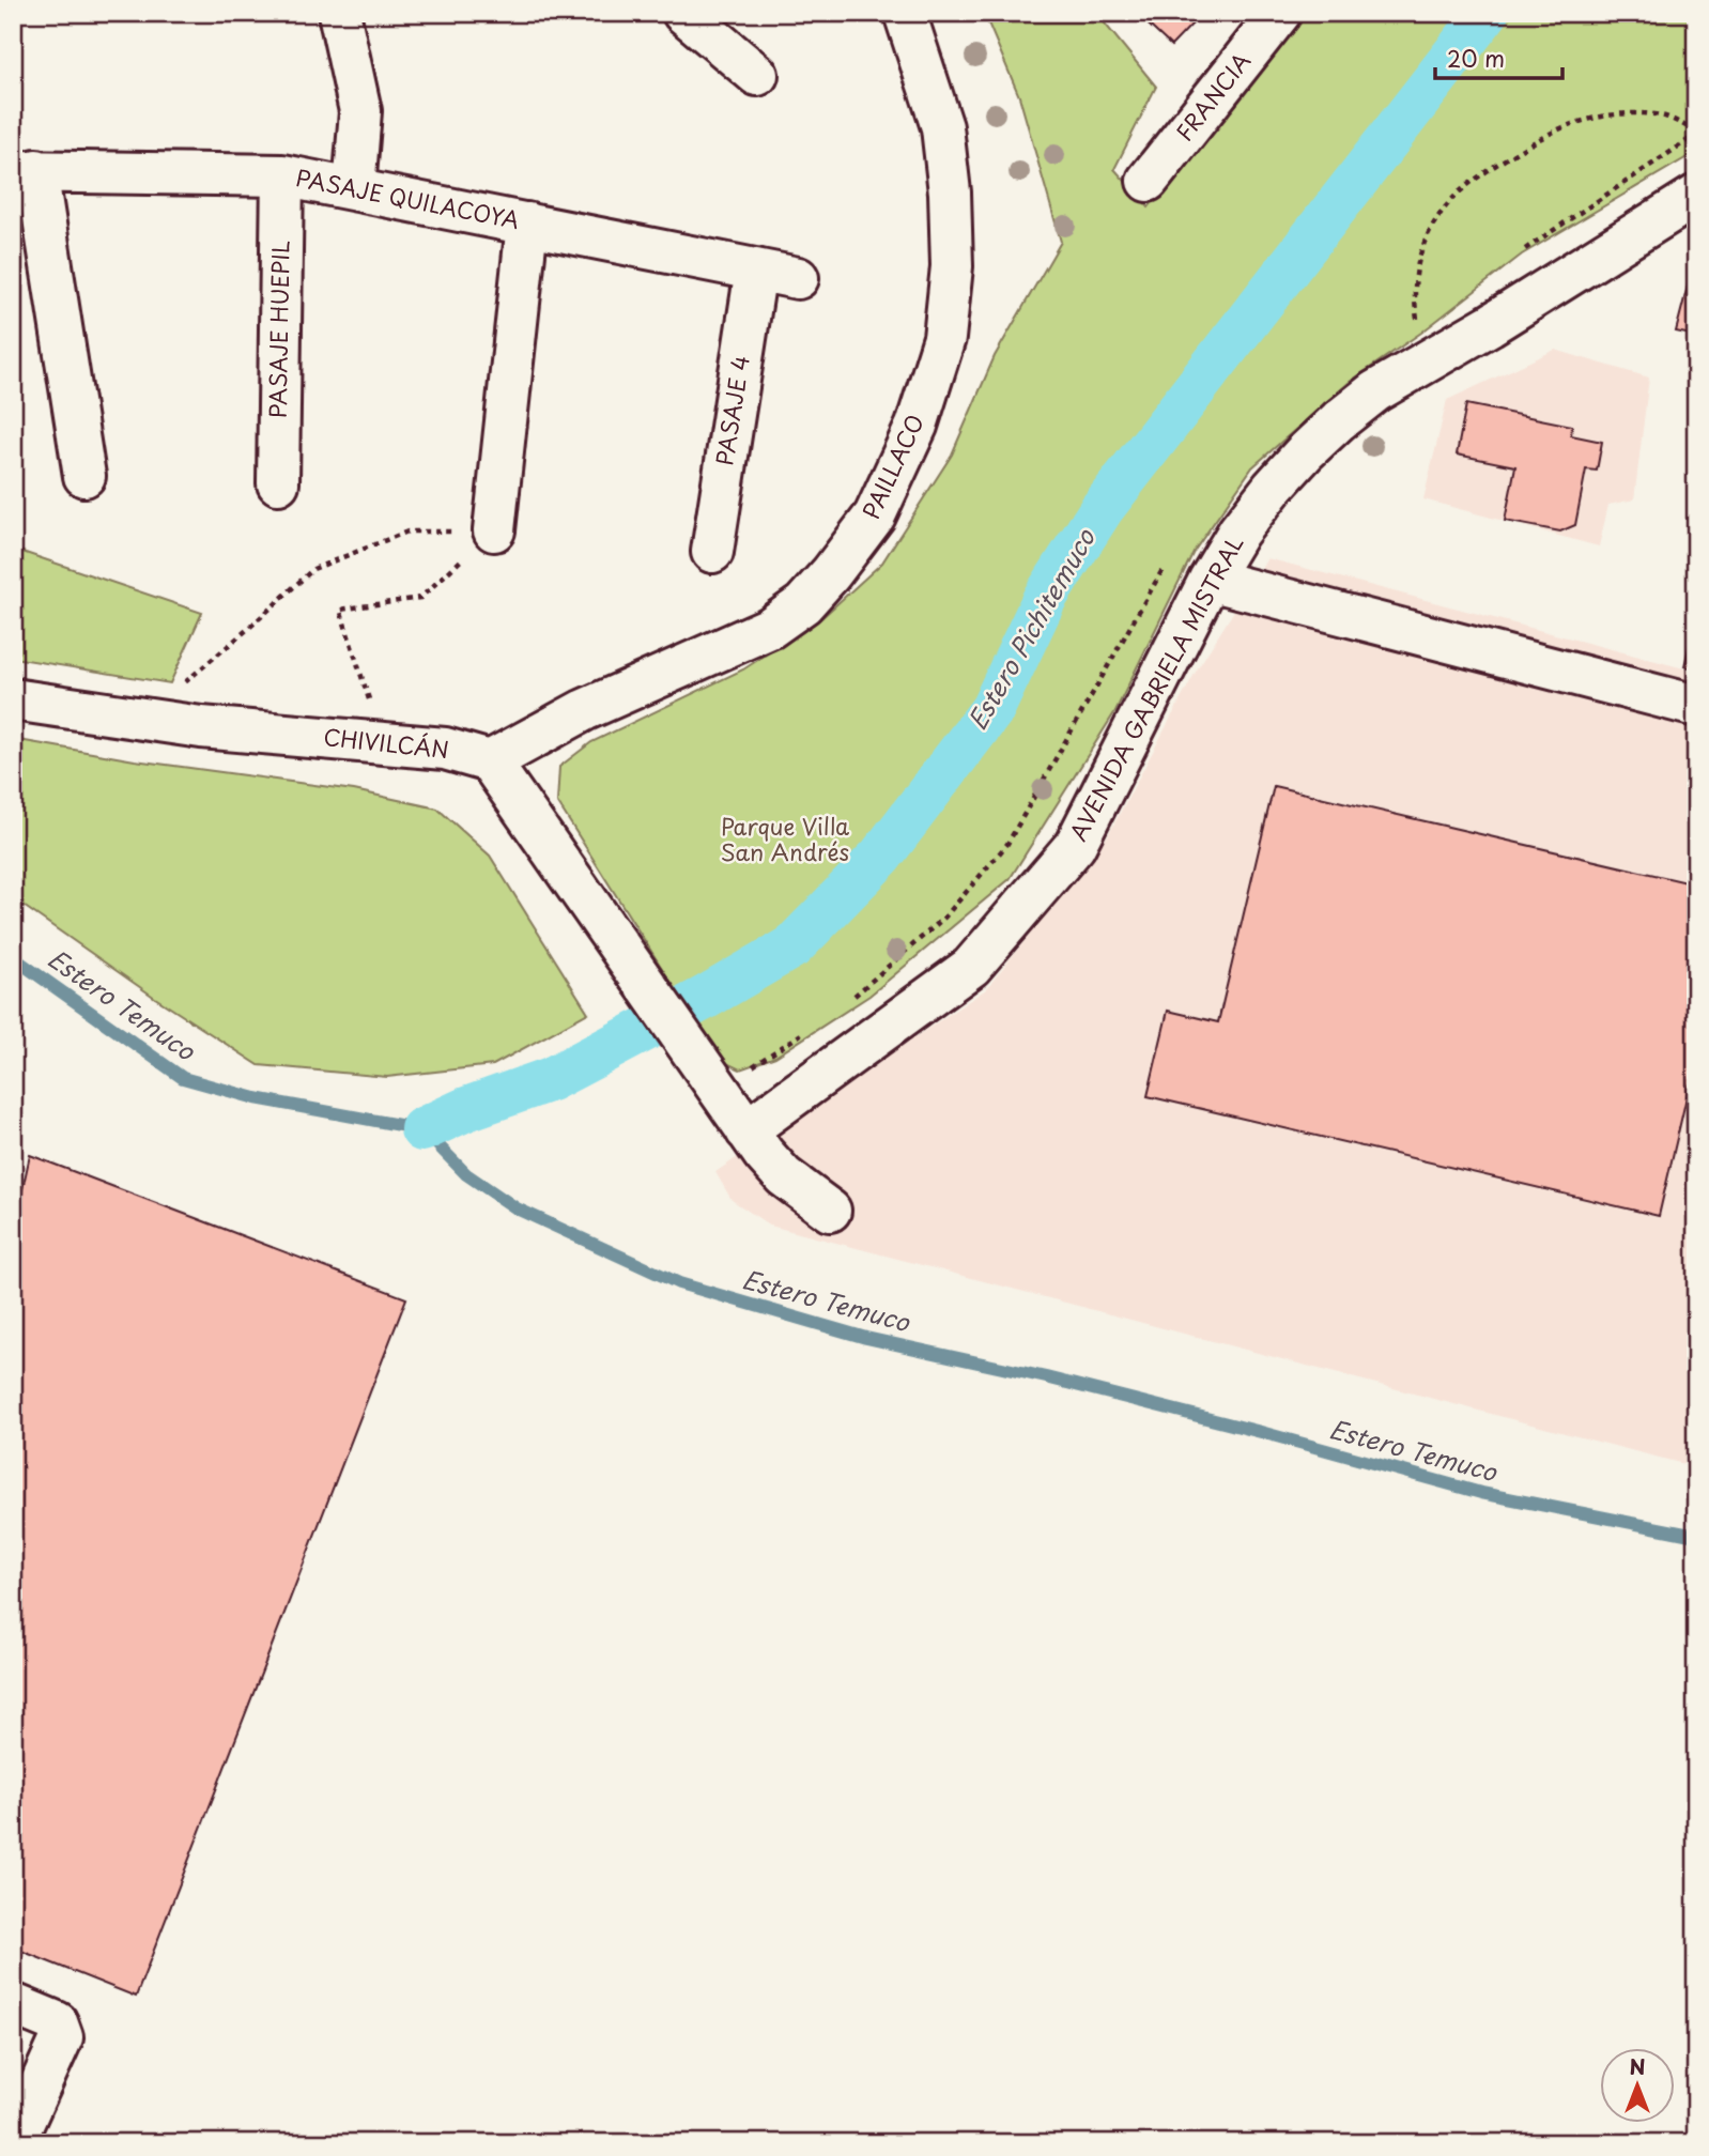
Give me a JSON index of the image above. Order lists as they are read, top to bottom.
{
  "streets": {
    "street": [
      "FRANCIA",
      "PASAJE QUILACOYA",
      "PASAJE HUEPIL",
      "PASAJE 4",
      "PAILLACO",
      "AVENIDA GABRIELA MISTRAL",
      "CHIVILCÁN"
    ]
  },
  "crossings": [
    ["PASAJE QUILACOYA", "PASAJE HUEPIL"],
    ["PASAJE QUILACOYA", "PASAJE 4"],
    ["PAILLACO", "CHIVILCÁN"]
  ],
  "water": ["Estero Pichitemuco", "Estero Temuco"],
  "parks": ["Parque Villa San Andrés"],
  "scale_bar": "20 m",
  "north": "top"
}
